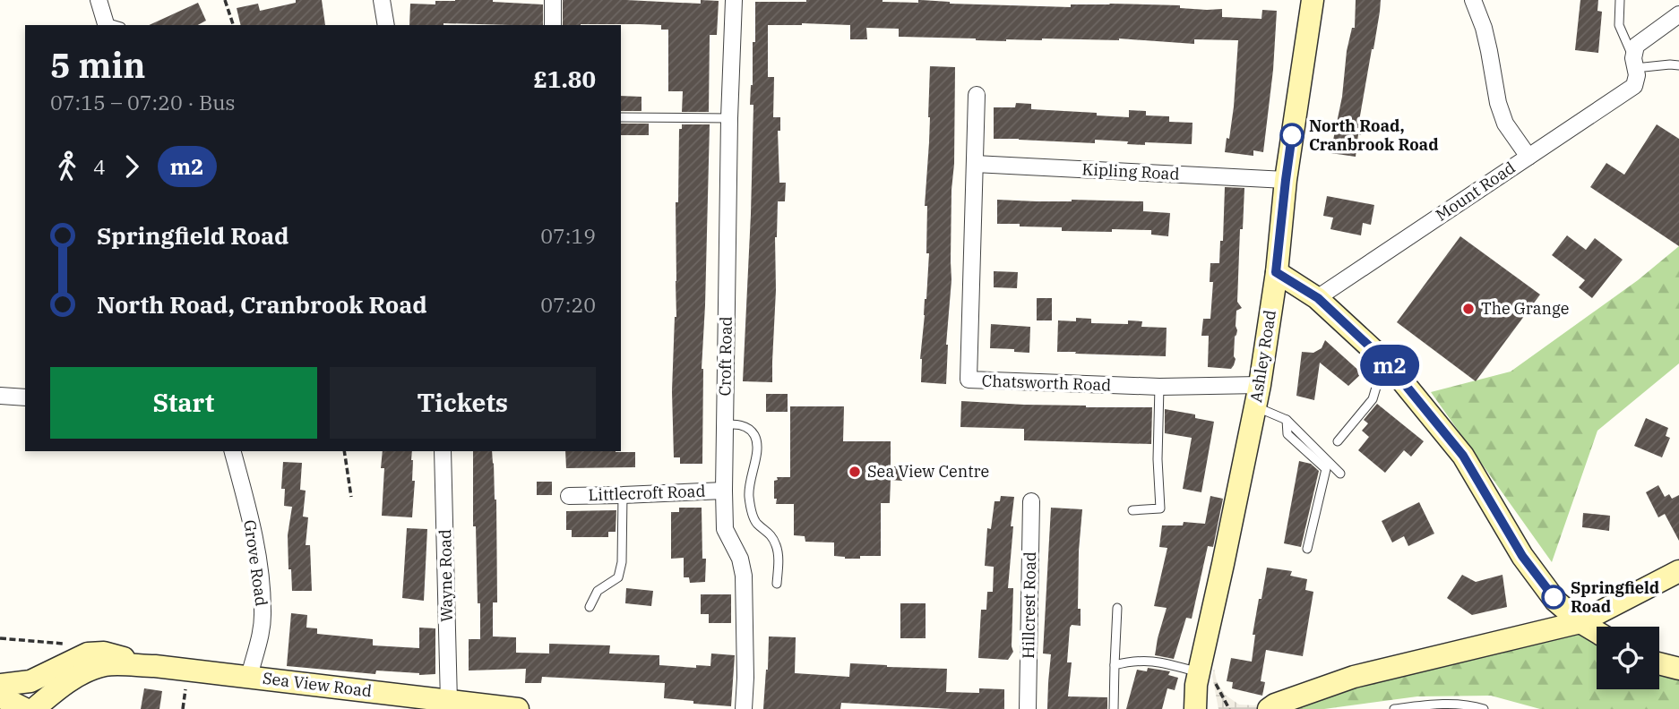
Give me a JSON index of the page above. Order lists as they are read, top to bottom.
{
  "streets": {
    "main road": ["Ashley Road", "Sea View Road"],
    "street": [
      "Kipling Road",
      "Mount Road",
      "Croft Road",
      "Chatsworth Road",
      "Littlecroft Road",
      "Grove Road",
      "Wayne Road",
      "Hillcrest Road"
    ]
  },
  "crossings": [
    ["Kipling Road", "Ashley Road"],
    ["Kipling Road", "Chatsworth Road"],
    ["Croft Road", "Littlecroft Road"],
    ["Ashley Road", "Chatsworth Road"],
    ["Grove Road", "Sea View Road"],
    ["Wayne Road", "Sea View Road"]
  ],
  "places": [
    "North Road, Cranbrook Road",
    "The Grange",
    "Sea View Centre",
    "Springfield Road"
  ],
  "lines": ["bus line m2"],
  "page": {
    "on_map": "m2",
    "heading": ["5 min", "07:15 – 07:20 · Bus", "£1.80"],
    "legs": ["4", "m2"],
    "list": [
      {
        "name": "Springfield Road",
        "value": "07:19"
      },
      {
        "name": "North Road, Cranbrook Road",
        "value": "07:20"
      }
    ],
    "buttons": ["Start", "Tickets"]
  }
}
